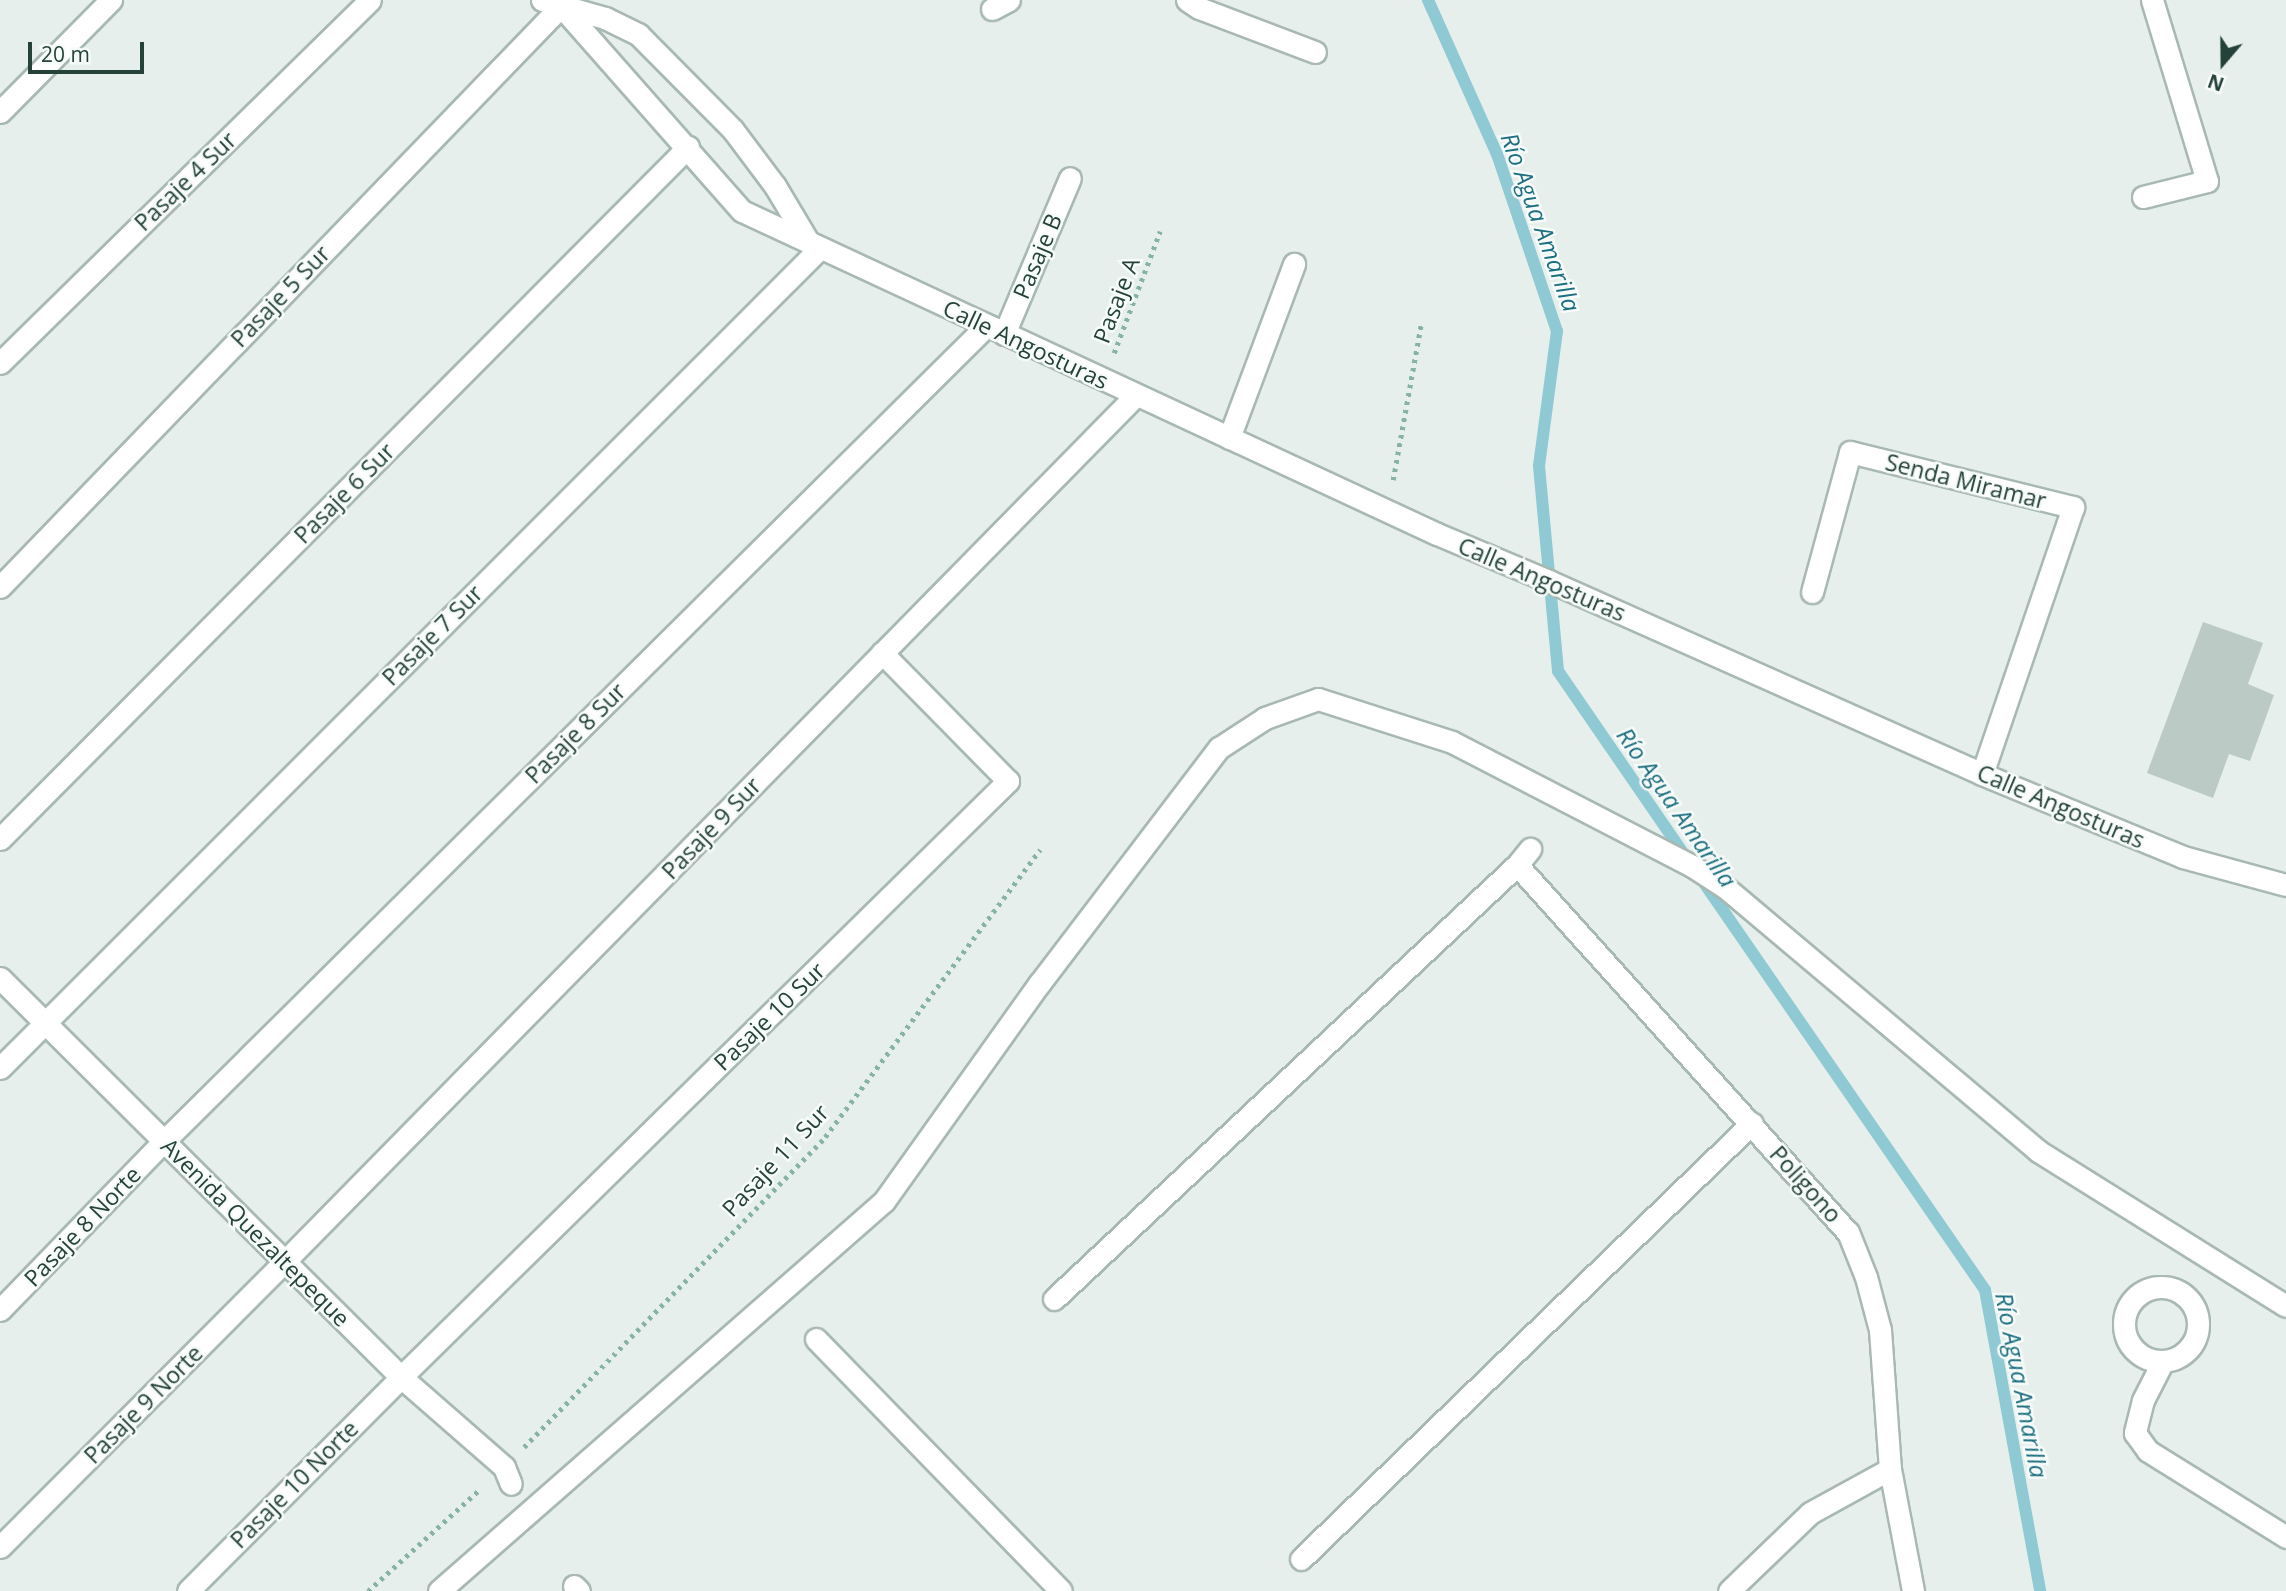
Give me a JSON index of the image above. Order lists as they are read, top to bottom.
{
  "streets": {
    "street": [
      "Pasaje 4 Sur",
      "Pasaje B",
      "Pasaje 5 Sur",
      "Calle Angosturas",
      "Senda Miramar",
      "Pasaje 6 Sur",
      "Pasaje 7 Sur",
      "Pasaje 8 Sur",
      "Pasaje 9 Sur",
      "Pasaje 10 Sur",
      "Poligono",
      "Pasaje 8 Norte",
      "Avenida Quezaltepeque",
      "Pasaje 9 Norte",
      "Pasaje 10 Norte"
    ],
    "path": ["Pasaje A", "Pasaje 11 Sur"]
  },
  "crossings": [
    ["Pasaje B", "Calle Angosturas"],
    ["Pasaje B", "Pasaje 8 Sur"],
    ["Pasaje 5 Sur", "Calle Angosturas"],
    ["Pasaje A", "Calle Angosturas"],
    ["Calle Angosturas", "Senda Miramar"],
    ["Calle Angosturas", "Pasaje 6 Sur"],
    ["Calle Angosturas", "Pasaje 7 Sur"],
    ["Calle Angosturas", "Pasaje 8 Sur"],
    ["Calle Angosturas", "Pasaje 9 Sur"],
    ["Pasaje 7 Sur", "Avenida Quezaltepeque"],
    ["Pasaje 8 Sur", "Pasaje 8 Norte"],
    ["Pasaje 8 Sur", "Avenida Quezaltepeque"],
    ["Pasaje 9 Sur", "Pasaje 10 Sur"],
    ["Pasaje 9 Sur", "Avenida Quezaltepeque"],
    ["Pasaje 9 Sur", "Pasaje 9 Norte"],
    ["Pasaje 10 Sur", "Avenida Quezaltepeque"],
    ["Pasaje 10 Sur", "Pasaje 10 Norte"],
    ["Pasaje 11 Sur", "Avenida Quezaltepeque"],
    ["Pasaje 8 Norte", "Avenida Quezaltepeque"],
    ["Avenida Quezaltepeque", "Pasaje 9 Norte"],
    ["Avenida Quezaltepeque", "Pasaje 10 Norte"]
  ],
  "water": ["Río Agua Amarilla"],
  "scale_bar": "20 m",
  "north": "bottom"
}
